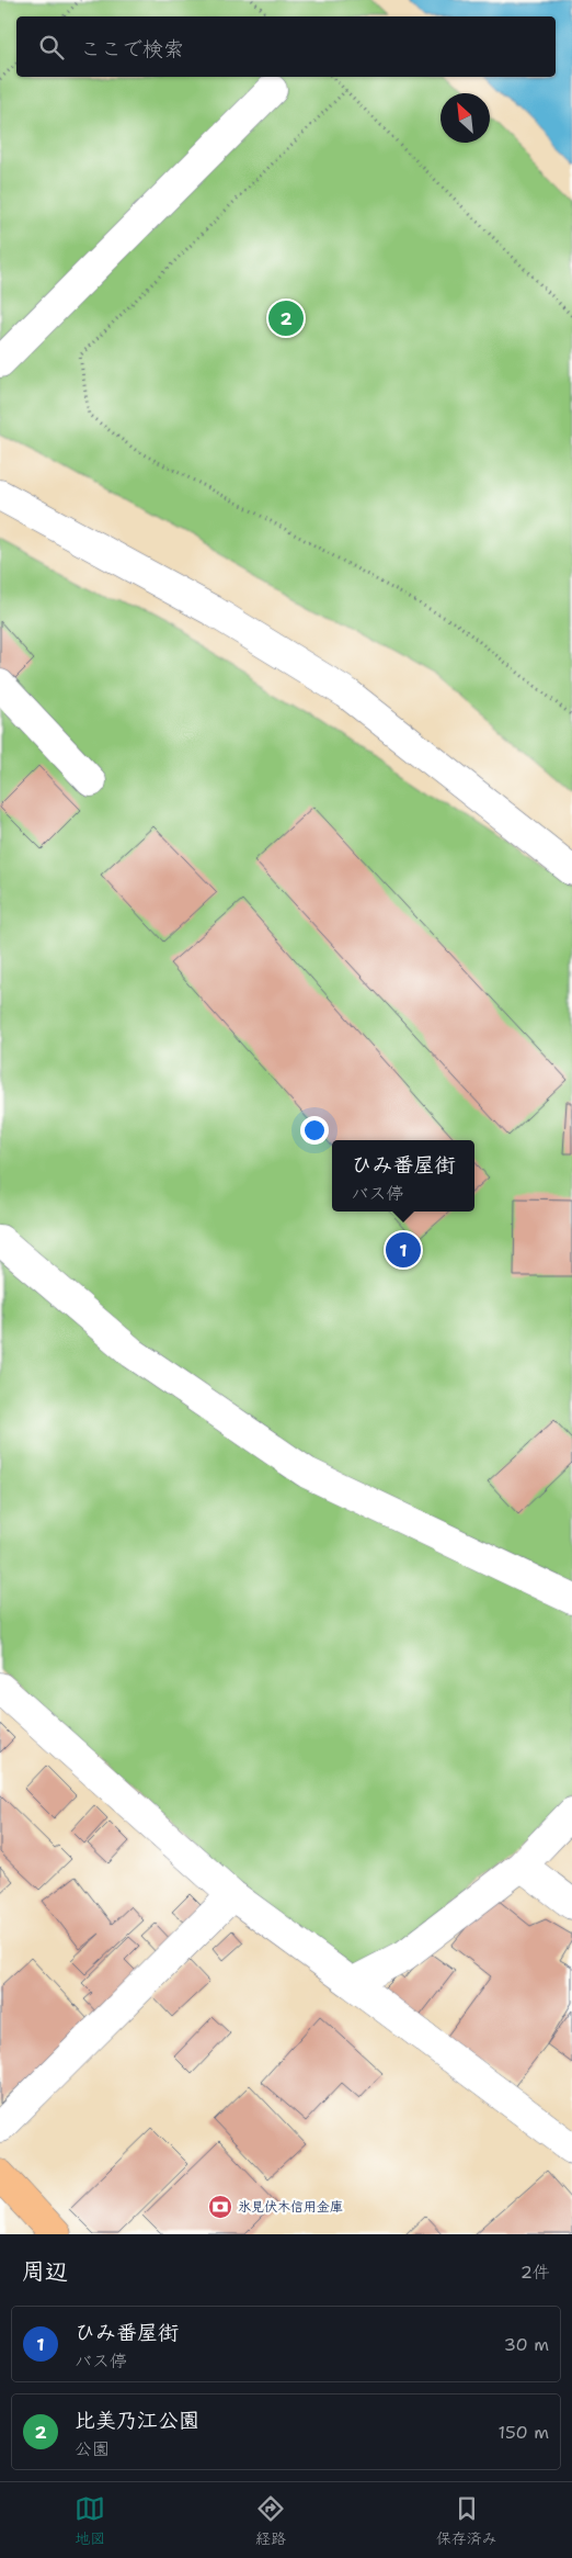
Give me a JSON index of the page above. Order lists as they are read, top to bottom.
{
  "places": {
    "bank": ["氷見伏木信用金庫"]
  },
  "north": "top left",
  "page": {
    "search": "ここで検索",
    "pins": ["2", "1"],
    "popup": ["ひみ番屋街", "バス停"],
    "heading": ["周辺", "2件"],
    "list": [
      {
        "mark": "1",
        "name": "ひみ番屋街",
        "note": "バス停",
        "value": "30 m"
      },
      {
        "mark": "2",
        "name": "比美乃江公園",
        "note": "公園",
        "value": "150 m"
      }
    ],
    "nav": ["地図", "経路", "保存済み"]
  }
}
